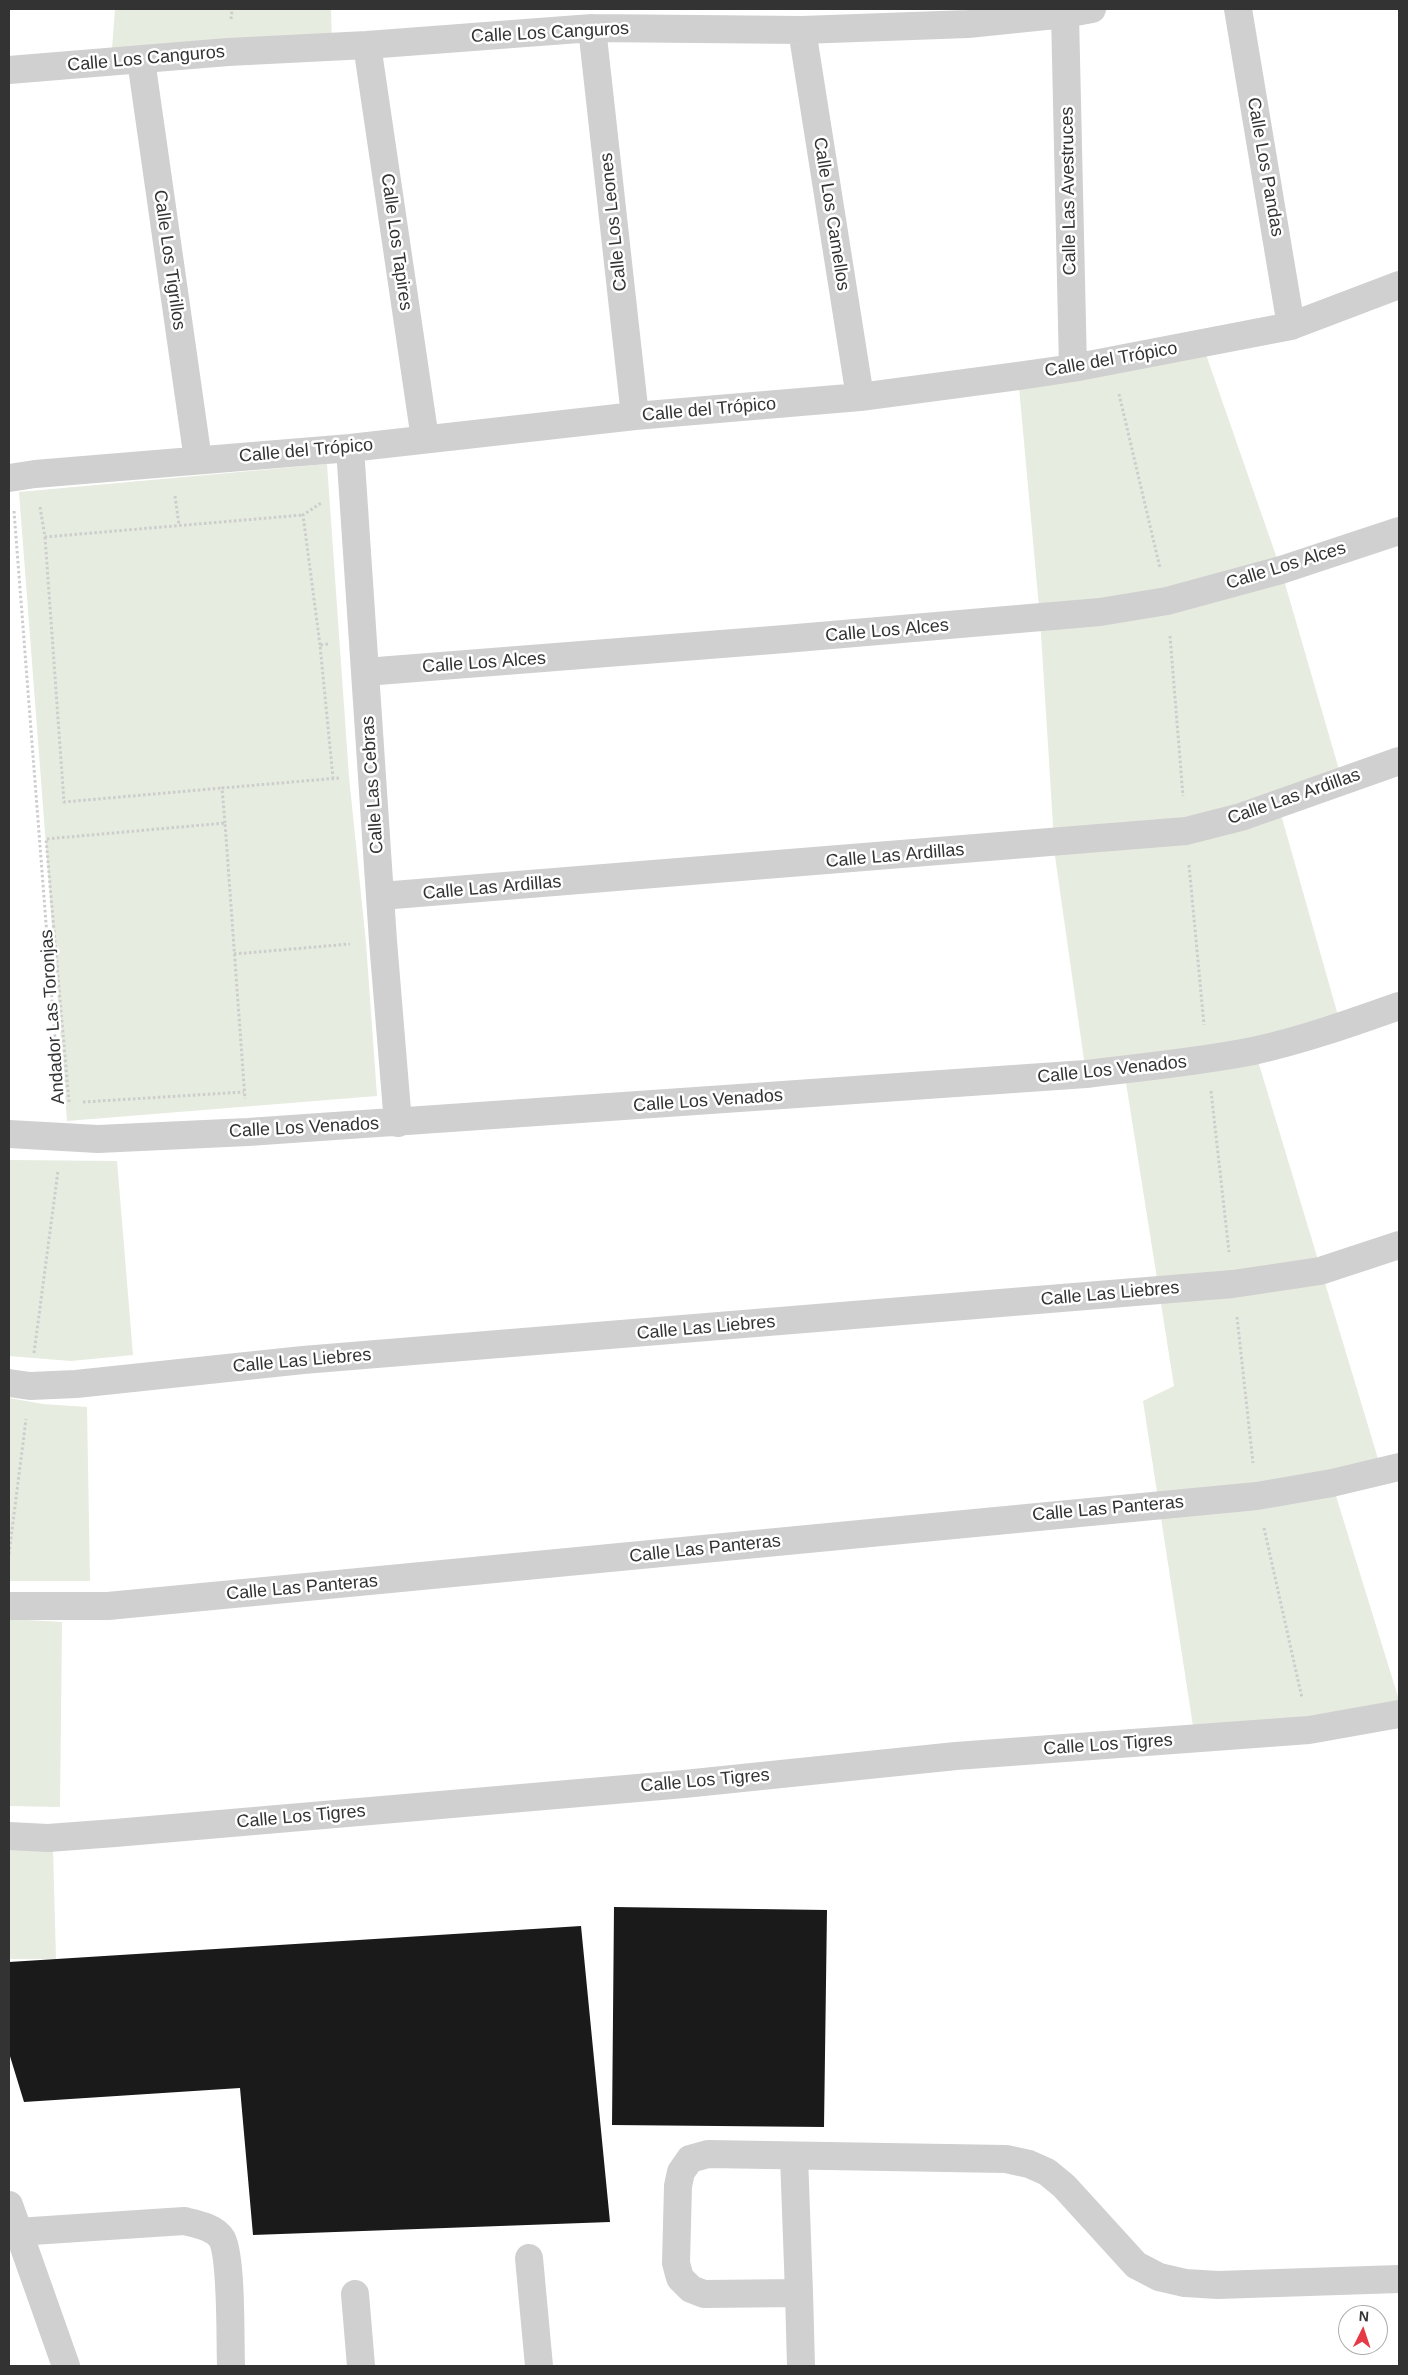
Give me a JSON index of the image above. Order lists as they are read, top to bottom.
{
  "streets": {
    "street": [
      "Calle Los Canguros",
      "Calle Los Pandas",
      "Calle Las Avestruces",
      "Calle Los Camellos",
      "Calle Los Leones",
      "Calle Los Tapires",
      "Calle Los Tigrillos",
      "Calle del Trópico",
      "Calle Los Alces",
      "Calle Las Cebras",
      "Calle Las Ardillas",
      "Calle Los Venados",
      "Calle Las Liebres",
      "Calle Las Panteras",
      "Calle Los Tigres"
    ],
    "path": ["Andador Las Toronjas"]
  },
  "crossings": [
    ["Calle Los Canguros", "Calle Las Avestruces"],
    ["Calle Los Canguros", "Calle Los Camellos"],
    ["Calle Los Canguros", "Calle Los Leones"],
    ["Calle Los Canguros", "Calle Los Tapires"],
    ["Calle Los Canguros", "Calle Los Tigrillos"],
    ["Calle Los Pandas", "Calle del Trópico"],
    ["Calle Las Avestruces", "Calle del Trópico"],
    ["Calle Los Camellos", "Calle del Trópico"],
    ["Calle Los Leones", "Calle del Trópico"],
    ["Calle Los Tapires", "Calle del Trópico"],
    ["Calle Los Tigrillos", "Calle del Trópico"],
    ["Calle del Trópico", "Calle Las Cebras"],
    ["Calle del Trópico", "Andador Las Toronjas"],
    ["Calle Los Alces", "Calle Las Cebras"],
    ["Calle Las Cebras", "Calle Las Ardillas"],
    ["Calle Las Cebras", "Calle Los Venados"],
    ["Andador Las Toronjas", "Calle Los Venados"],
    ["Andador Las Toronjas", "Calle Las Liebres"]
  ],
  "north": "top"
}
